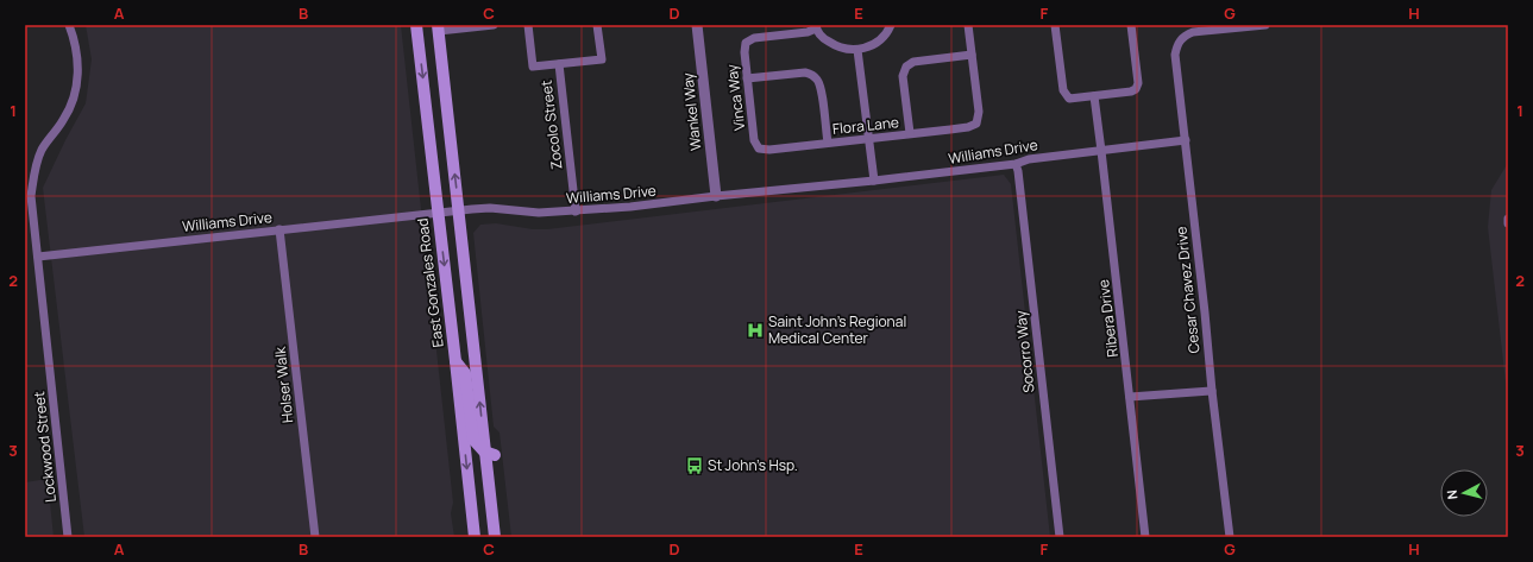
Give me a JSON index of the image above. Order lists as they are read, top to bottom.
{
  "streets": {
    "main road": ["East Gonzales Road"],
    "street": [
      "Vinca Way",
      "Wankel Way",
      "Zocolo Street",
      "Flora Lane",
      "Williams Drive",
      "Cesar Chavez Drive",
      "Ribera Drive",
      "Socorro Way",
      "Holser Walk",
      "Lockwood Street"
    ]
  },
  "crossings": [
    ["Vinca Way", "Flora Lane"],
    ["Wankel Way", "Williams Drive"],
    ["Zocolo Street", "Williams Drive"],
    ["Williams Drive", "East Gonzales Road"],
    ["Williams Drive", "Cesar Chavez Drive"],
    ["Williams Drive", "Ribera Drive"],
    ["Williams Drive", "Socorro Way"],
    ["Williams Drive", "Holser Walk"],
    ["Williams Drive", "Lockwood Street"]
  ],
  "places": {
    "hospital": ["Saint John's Regional Medical Center"],
    "bus stop": ["St John's Hsp."]
  },
  "north": "left",
  "grid": {
    "columns": [
      "A",
      "B",
      "C",
      "D",
      "E",
      "F",
      "G",
      "H"
    ],
    "rows": ["1", "2", "3"]
  }
}
